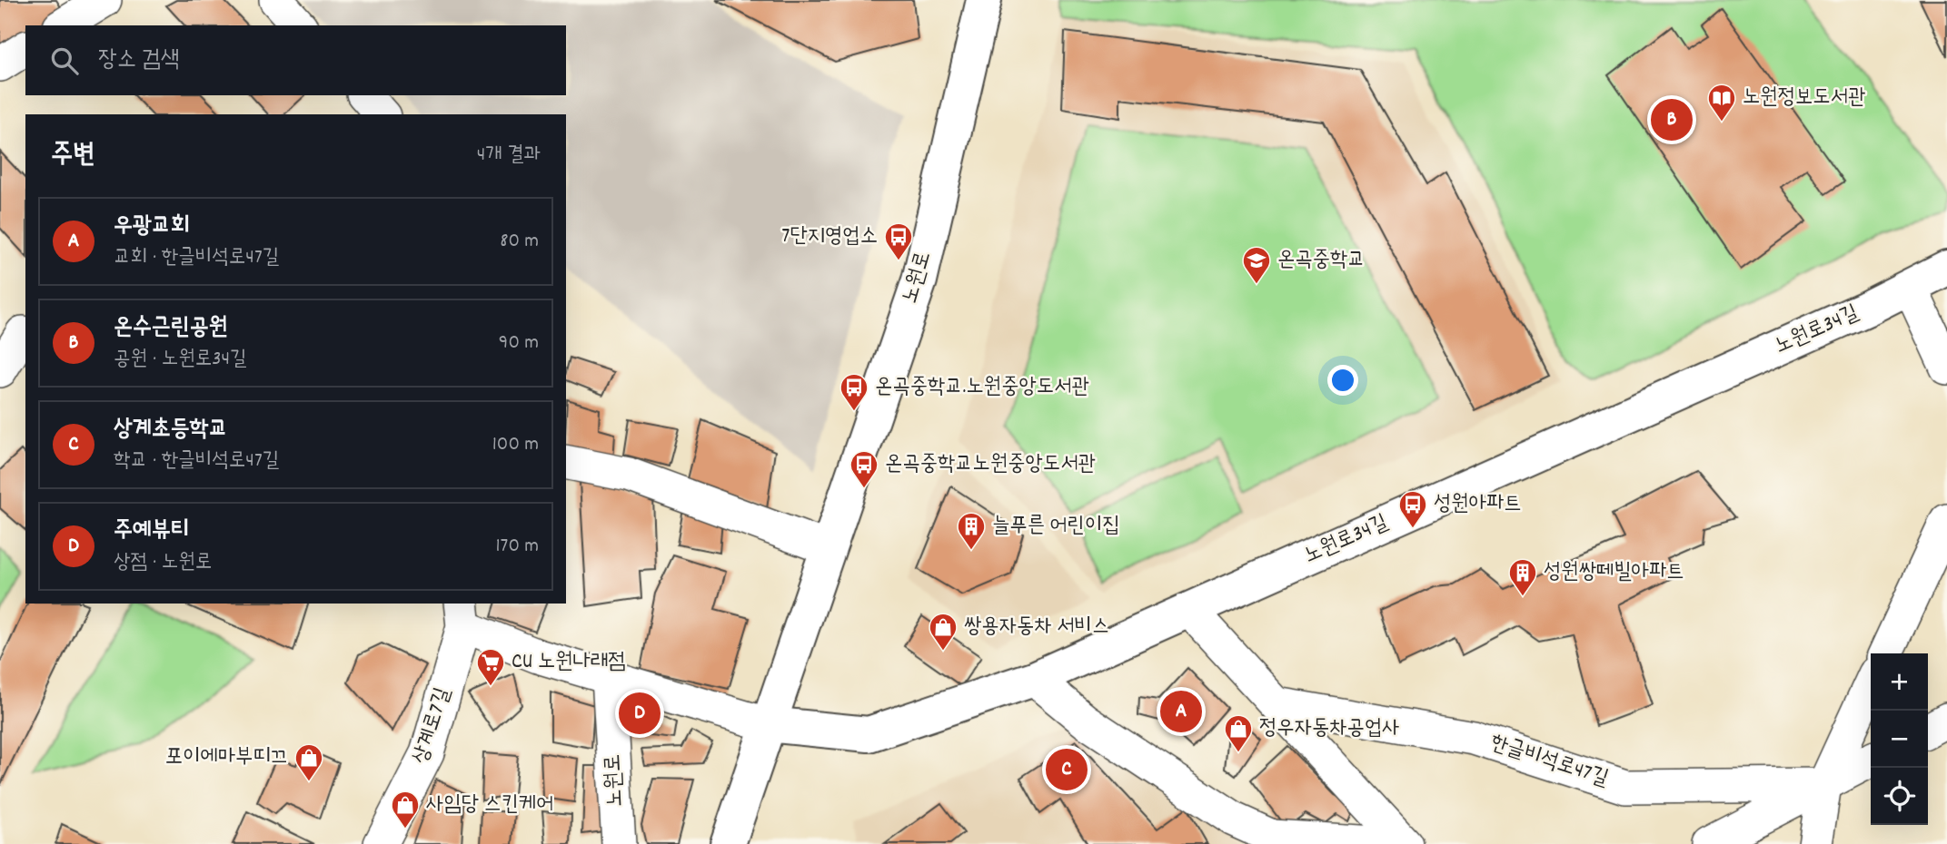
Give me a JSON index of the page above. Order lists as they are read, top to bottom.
{
  "streets": {
    "street": [
      "노원로",
      "노원로34길",
      "상계로7길",
      "한글비석로47길"
    ]
  },
  "crossings": [
    ["노원로", "노원로34길"]
  ],
  "places": {
    "library": ["노원정보도서관"],
    "bus stop": [
      "7단지영업소",
      "온곡중학교.노원중앙도서관",
      "온곡중학교노원중앙도서관",
      "성원아파트"
    ],
    "school or university": ["온곡중학교"],
    "building": ["늘푸른 어린이집", "성원쌍떼빌아파트"],
    "shop": [
      "쌍용자동차 서비스",
      "정우자동차공업사",
      "포이에마부띠끄",
      "사임당 스킨케어"
    ],
    "supermarket": ["CU 노원나래점"]
  },
  "page": {
    "search": "장소 검색",
    "pins": [
      "B",
      "A",
      "D",
      "C"
    ],
    "heading": ["주변", "4개 결과"],
    "list": [
      {
        "mark": "A",
        "name": "우광교회",
        "note": "교회 · 한글비석로47길",
        "value": "80 m"
      },
      {
        "mark": "B",
        "name": "온수근린공원",
        "note": "공원 · 노원로34길",
        "value": "90 m"
      },
      {
        "mark": "C",
        "name": "상계초등학교",
        "note": "학교 · 한글비석로47길",
        "value": "100 m"
      },
      {
        "mark": "D",
        "name": "주예뷰티",
        "note": "상점 · 노원로",
        "value": "170 m"
      }
    ],
    "map_buttons": ["+", "−"]
  }
}
